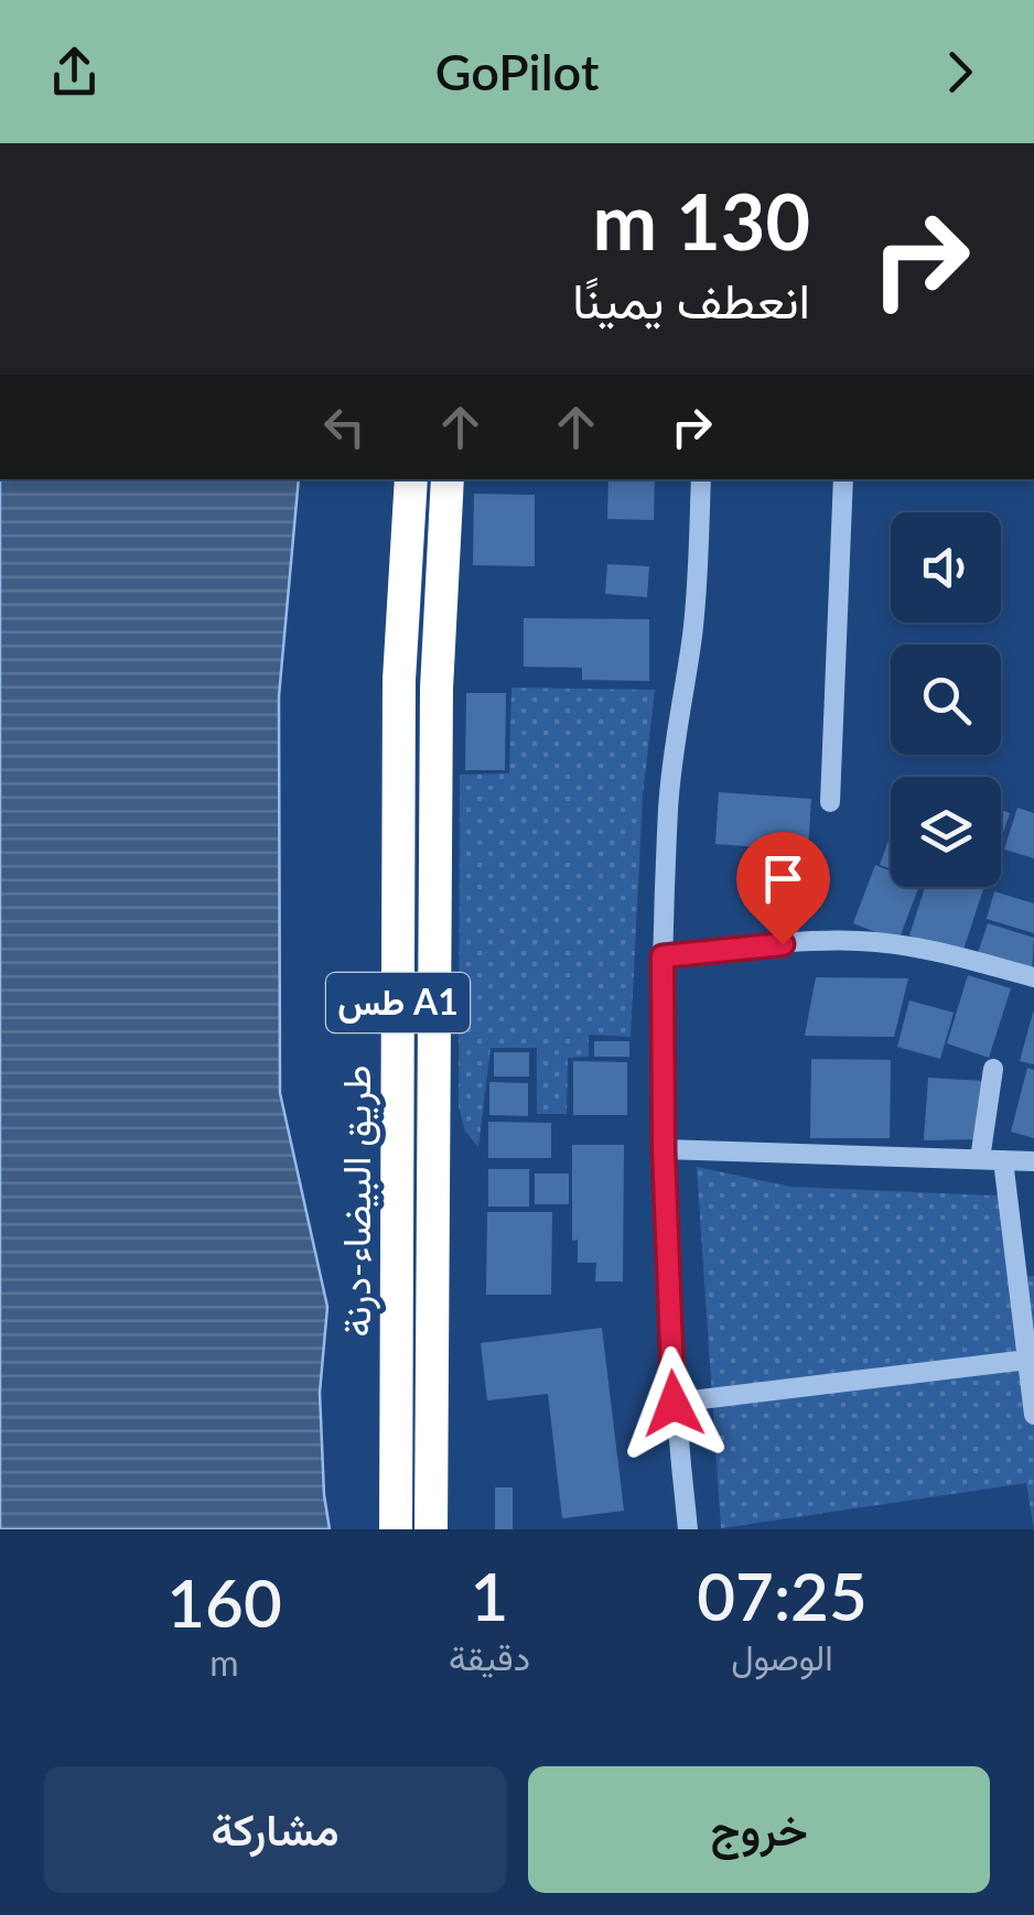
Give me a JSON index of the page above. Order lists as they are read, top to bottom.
{
  "streets": {
    "highway": ["طس A1", "طريق البيضاء-درنة"]
  },
  "page": {
    "header": "GoPilot",
    "turn": ["130 m", "انعطف يمينًا"],
    "eta": [
      "07:25",
      "الوصول",
      "1",
      "دقيقة",
      "160",
      "m"
    ],
    "buttons": ["خروج", "مشاركة"]
  }
}
